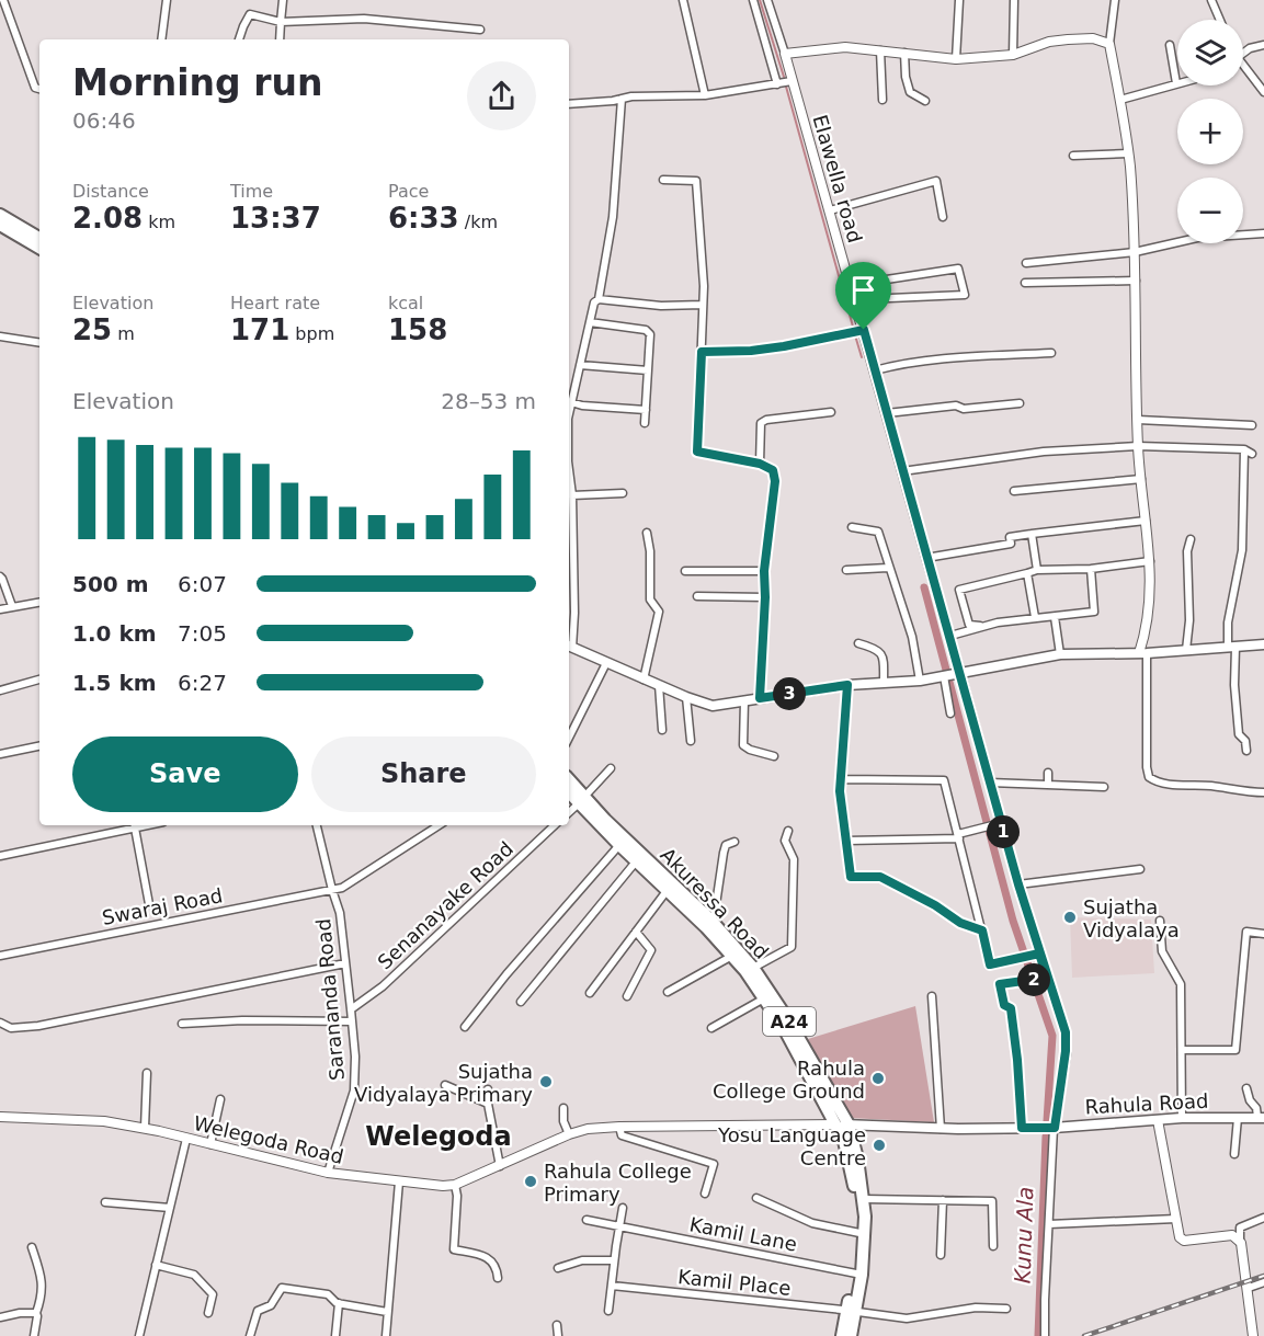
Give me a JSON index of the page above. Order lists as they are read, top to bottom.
{
  "streets": {
    "highway": ["Akuressa Road", "A24"],
    "main road": ["Rahula Road"],
    "street": [
      "Elawella road",
      "Senanayake Road",
      "Swaraj Road",
      "Sarananda Road",
      "Welegoda Road",
      "Kamil Lane",
      "Kamil Place"
    ]
  },
  "crossings": [
    ["Elawella road", "Rahula Road"],
    ["Akuressa Road", "Rahula Road"],
    ["Akuressa Road", "Welegoda Road"],
    ["Akuressa Road", "Kamil Lane"],
    ["Akuressa Road", "Kamil Place"],
    ["Senanayake Road", "Sarananda Road"],
    ["Swaraj Road", "Sarananda Road"],
    ["Sarananda Road", "Welegoda Road"],
    ["Rahula Road", "Welegoda Road"]
  ],
  "districts": ["Welegoda"],
  "water": ["Kunu Ala"],
  "places": [
    "Sujatha Vidyalaya",
    "Rahula College Ground",
    "Sujatha Vidyalaya Primary",
    "Yosu Language Centre",
    "Rahula College Primary"
  ],
  "page": {
    "map_buttons": ["+", "−"],
    "heading": ["Morning run", "06:46"],
    "stats": [
      ["Distance", "2.08 km"],
      ["Time", "13:37"],
      ["Pace", "6:33 /km"],
      ["Elevation", "25 m"],
      ["Heart rate", "171 bpm"],
      ["kcal", "158"]
    ],
    "chart": ["Elevation", "28–53 m"],
    "list": [
      {
        "name": "500 m",
        "note": "6:07"
      },
      {
        "name": "1.0 km",
        "note": "7:05"
      },
      {
        "name": "1.5 km",
        "note": "6:27"
      }
    ],
    "pins": ["3", "1", "2"],
    "buttons": ["Save", "Share"]
  }
}
